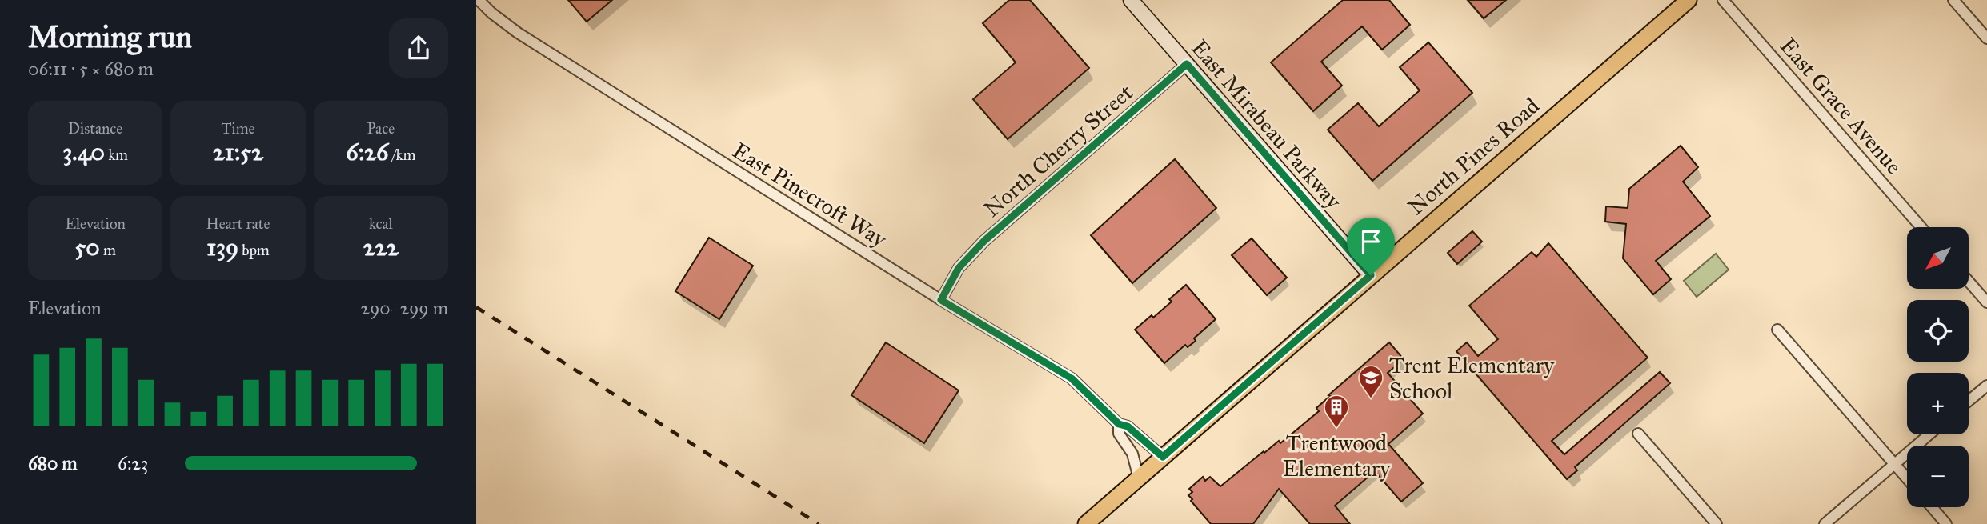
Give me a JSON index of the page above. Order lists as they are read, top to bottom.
{
  "streets": {
    "main road": ["North Pines Road"],
    "street": [
      "East Grace Avenue",
      "East Mirabeau Parkway",
      "North Cherry Street",
      "East Pinecroft Way"
    ]
  },
  "crossings": [
    ["East Mirabeau Parkway", "North Cherry Street"],
    ["East Mirabeau Parkway", "North Pines Road"],
    ["North Cherry Street", "East Pinecroft Way"],
    ["North Pines Road", "East Pinecroft Way"]
  ],
  "places": {
    "school or university": ["Trent Elementary School"],
    "building": ["Trentwood Elementary"]
  },
  "north": "bottom left",
  "page": {
    "heading": ["Morning run", "06:11 · 5 × 680 m"],
    "stats": [
      ["Distance", "3.40 km"],
      ["Time", "21:52"],
      ["Pace", "6:26 /km"],
      ["Elevation", "50 m"],
      ["Heart rate", "139 bpm"],
      ["kcal", "222"]
    ],
    "map_buttons": ["+", "−"],
    "chart": ["Elevation", "290–299 m"],
    "list": [
      {
        "name": "680 m",
        "note": "6:23"
      }
    ]
  }
}
